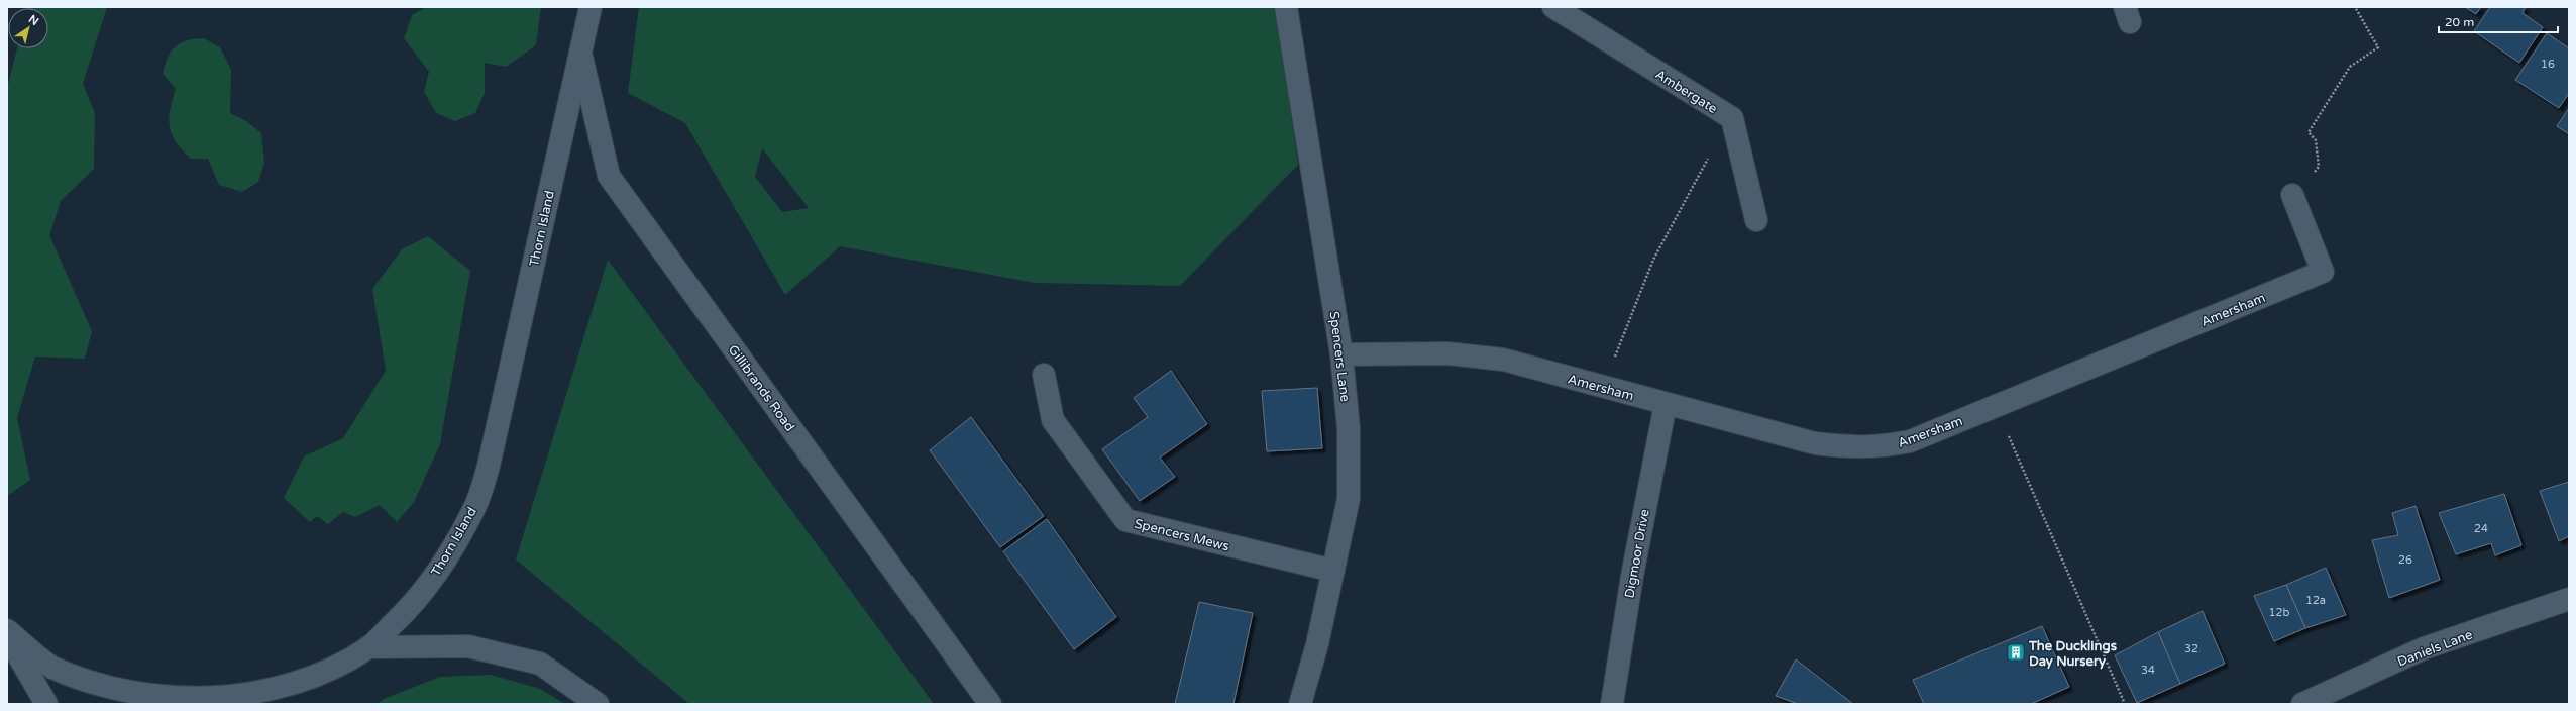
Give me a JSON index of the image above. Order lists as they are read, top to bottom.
{
  "streets": {
    "street": [
      "Ambergate",
      "Thorn Island",
      "Amersham",
      "Spencers Lane",
      "Gillibrands Road",
      "Spencers Mews",
      "Digmoor Drive",
      "Daniels Lane"
    ]
  },
  "crossings": [
    ["Thorn Island", "Gillibrands Road"],
    ["Amersham", "Spencers Lane"],
    ["Amersham", "Digmoor Drive"],
    ["Spencers Lane", "Spencers Mews"]
  ],
  "places": {
    "building": ["The Ducklings Day Nursery"]
  },
  "house_numbers": [
    "16",
    "24",
    "26",
    "12a",
    "12b",
    "32",
    "34"
  ],
  "scale_bar": "20 m",
  "north": "top right"
}
